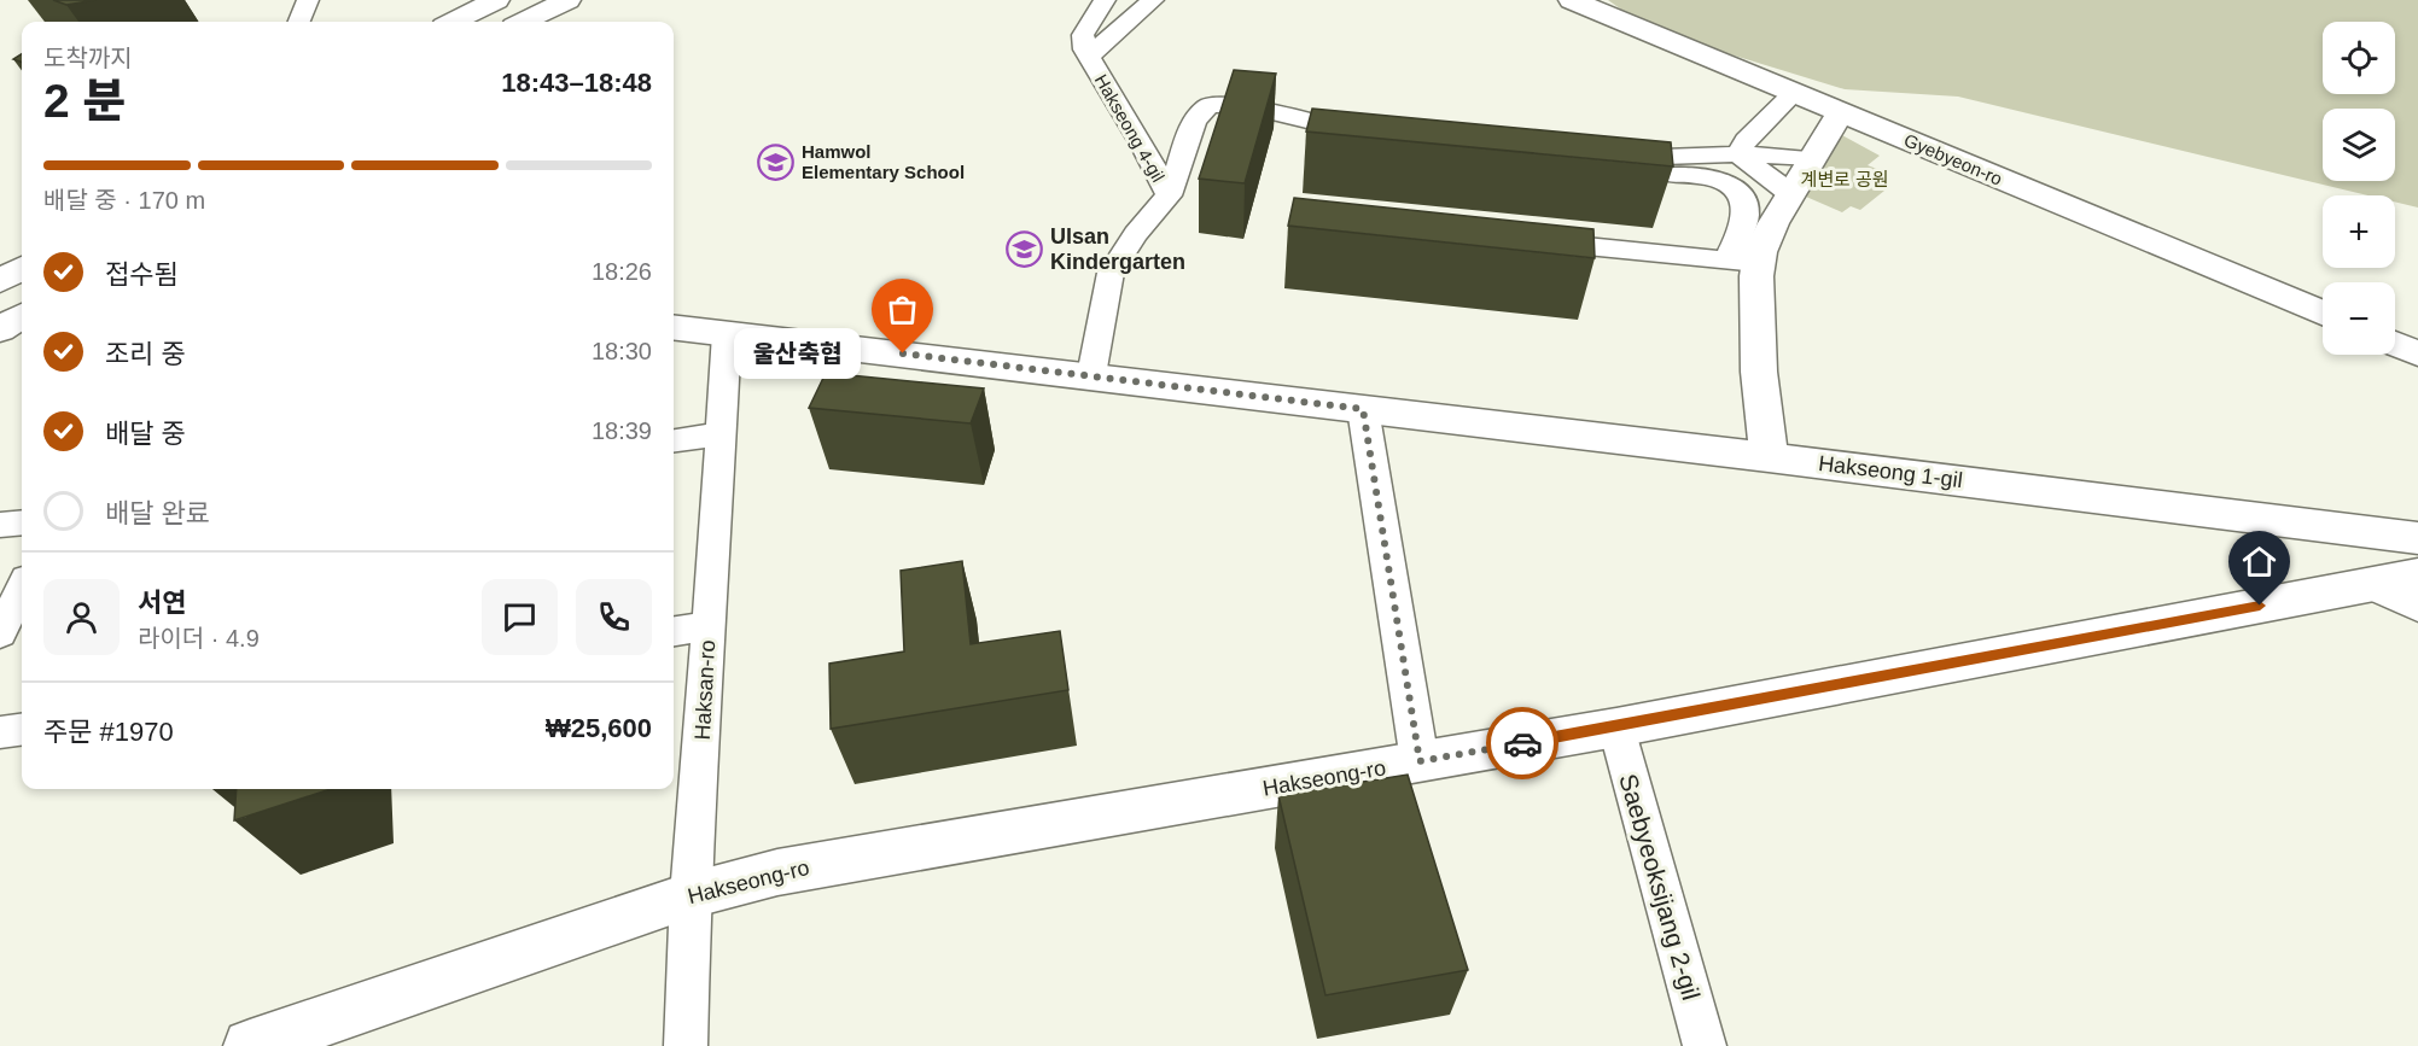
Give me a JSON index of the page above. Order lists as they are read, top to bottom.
{
  "streets": {
    "street": [
      "Hakseong 4-gil",
      "Gyebyeon-ro",
      "Hakseong 1-gil",
      "Haksan-ro",
      "Hakseong-ro",
      "Saebyeoksijang 2-gil"
    ]
  },
  "crossings": [
    ["Hakseong 4-gil", "Hakseong 1-gil"],
    ["Hakseong 1-gil", "Haksan-ro"],
    ["Haksan-ro", "Hakseong-ro"],
    ["Hakseong-ro", "Saebyeoksijang 2-gil"]
  ],
  "parks": ["계변로 공원"],
  "places": {
    "school or university": ["Hamwol Elementary School", "Ulsan Kindergarten"],
    "other": ["울산축협"]
  },
  "page": {
    "map_buttons": ["+", "−"],
    "heading": ["2 분", "도착까지", "18:43–18:48"],
    "panel": [
      "서연",
      "라이더 · 4.9",
      "주문 #1970",
      "₩25,600"
    ],
    "bar": "배달 중 · 170 m",
    "list": [
      ["접수됨", "18:26"],
      ["조리 중", "18:30"],
      ["배달 중", "18:39"],
      "배달 완료"
    ],
    "bubble": "울산축협"
  }
}
